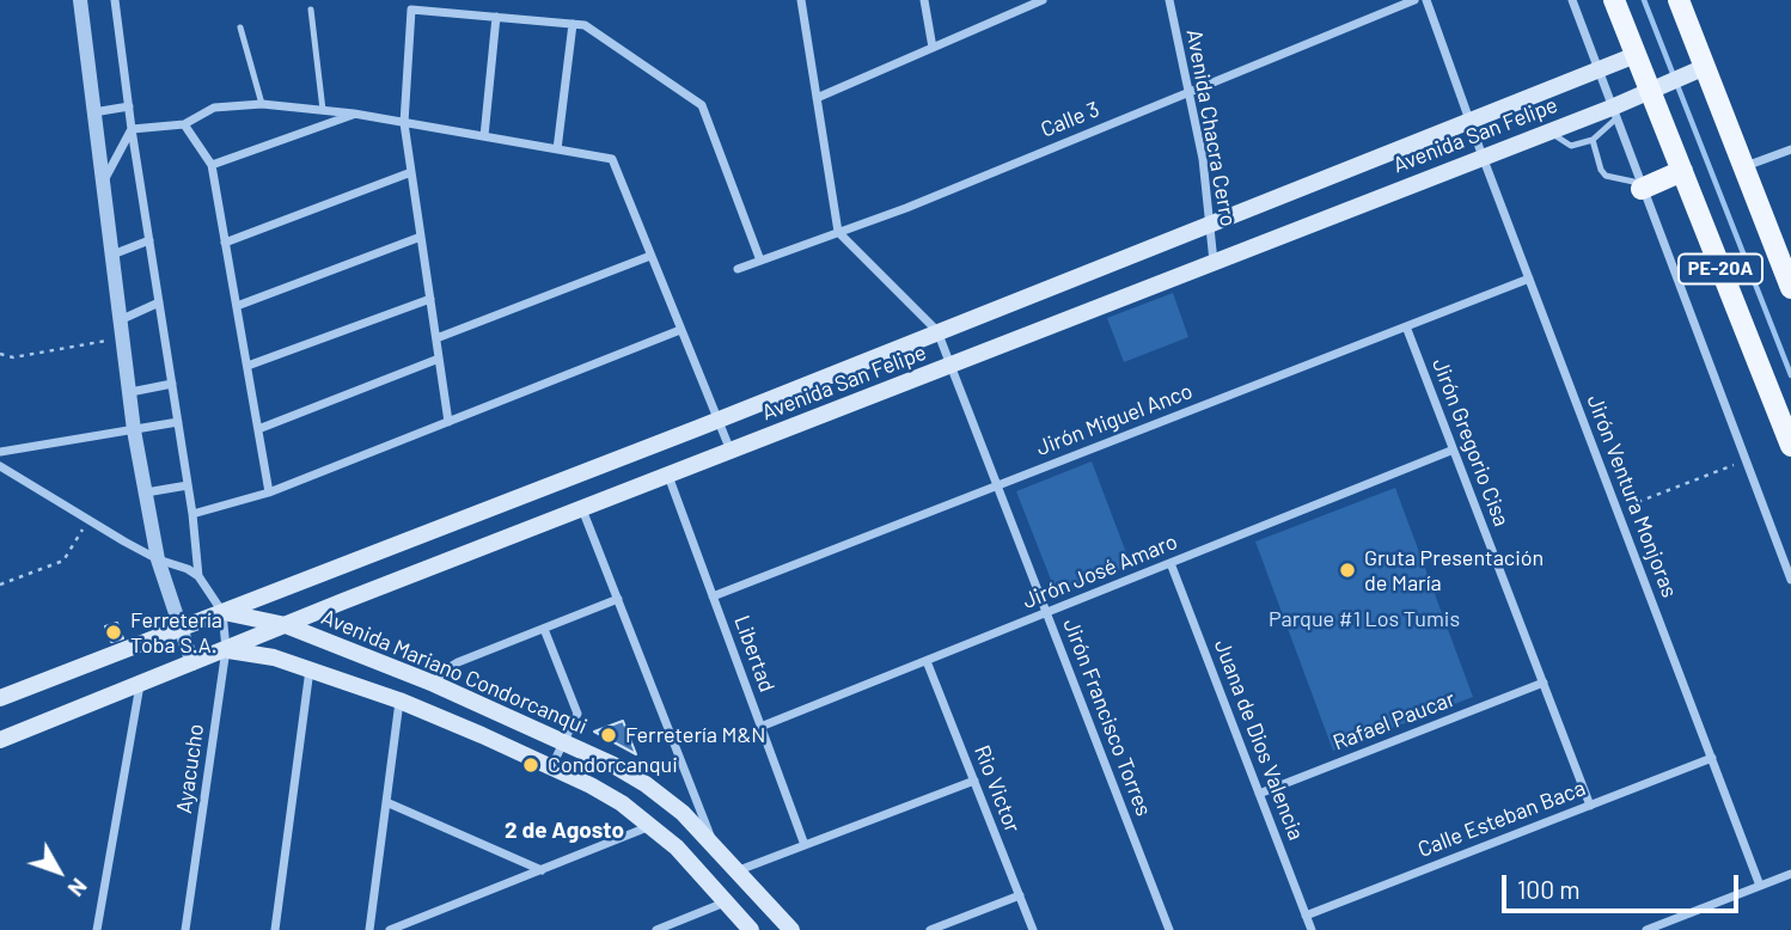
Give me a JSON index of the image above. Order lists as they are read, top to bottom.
{
  "streets": {
    "main road": ["Avenida San Felipe", "PE-20A", "Avenida Mariano Condorcanqui"],
    "street": [
      "Calle 3",
      "Avenida Chacra Cerro",
      "Jirón Miguel Anco",
      "Jirón Gregorio Cisa",
      "Jirón Ventura Monjoras",
      "Jirón José Amaro",
      "Libertad",
      "Jirón Francisco Torres",
      "Rafael Paucar",
      "Juana de Dios Valencia",
      "Ayacucho",
      "Rio Victor",
      "Calle Esteban Baca"
    ]
  },
  "crossings": [
    ["Calle 3", "Avenida Chacra Cerro"],
    ["Avenida Chacra Cerro", "Avenida San Felipe"],
    ["Avenida San Felipe", "PE-20A"],
    ["Avenida San Felipe", "Jirón Ventura Monjoras"],
    ["Avenida San Felipe", "Libertad"],
    ["Avenida San Felipe", "Avenida Mariano Condorcanqui"],
    ["Avenida San Felipe", "Jirón Francisco Torres"],
    ["Avenida San Felipe", "Ayacucho"],
    ["Jirón Miguel Anco", "Jirón Gregorio Cisa"],
    ["Jirón Miguel Anco", "Jirón Ventura Monjoras"],
    ["Jirón Miguel Anco", "Libertad"],
    ["Jirón Miguel Anco", "Jirón Francisco Torres"],
    ["Jirón Gregorio Cisa", "Jirón José Amaro"],
    ["Jirón Gregorio Cisa", "Rafael Paucar"],
    ["Jirón Gregorio Cisa", "Calle Esteban Baca"],
    ["Jirón Ventura Monjoras", "Calle Esteban Baca"],
    ["Jirón José Amaro", "Libertad"],
    ["Jirón José Amaro", "Jirón Francisco Torres"],
    ["Jirón José Amaro", "Juana de Dios Valencia"],
    ["Jirón José Amaro", "Rio Victor"],
    ["Avenida Mariano Condorcanqui", "Ayacucho"],
    ["Rafael Paucar", "Juana de Dios Valencia"],
    ["Juana de Dios Valencia", "Calle Esteban Baca"]
  ],
  "districts": ["2 de Agosto"],
  "parks": ["Parque #1 Los Tumis"],
  "places": [
    "Gruta Presentación de María",
    "Ferretería Toba S.A.",
    "Ferretería M&N",
    "Condorcanqui"
  ],
  "scale_bar": "100 m",
  "north": "bottom right"
}
